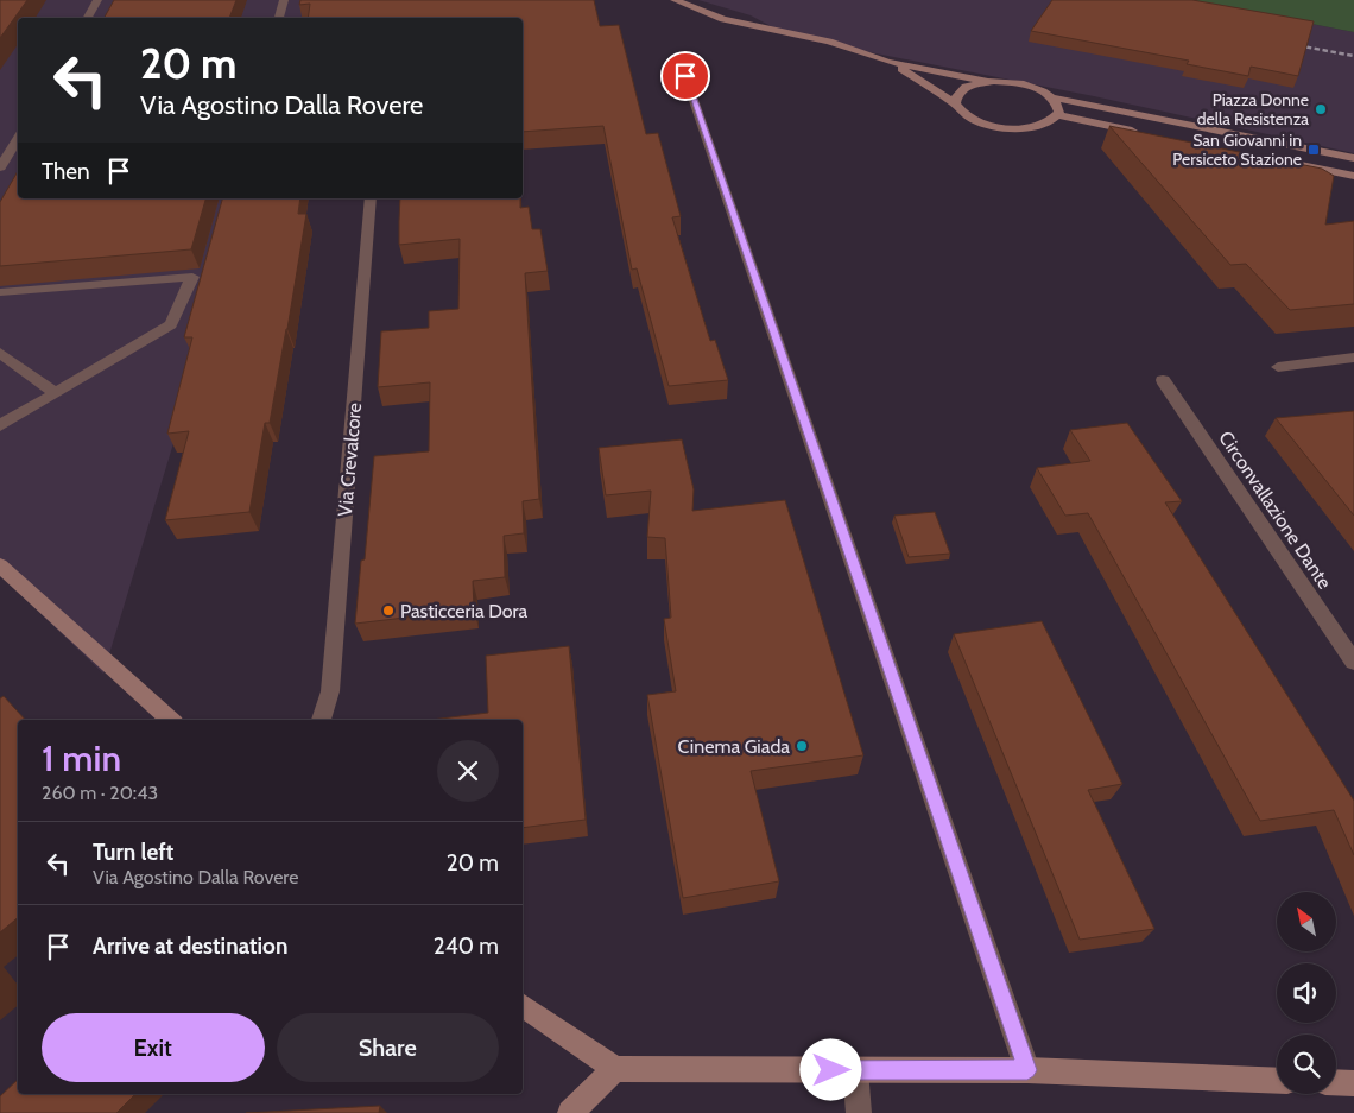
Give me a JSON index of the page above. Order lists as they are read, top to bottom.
{
  "streets": {
    "street": ["Via Crevalcore", "Circonvallazione Dante"]
  },
  "places": {
    "other": ["Piazza Donne della Resistenza", "Pasticceria Dora", "Cinema Giada"],
    "transit": ["San Giovanni in Persiceto Stazione"]
  },
  "north": "top left",
  "page": {
    "turn": ["20 m", "Via Agostino Dalla Rovere"],
    "then": "Then",
    "heading": ["1 min", "260 m · 20:43"],
    "list": [
      {
        "name": "Turn left",
        "note": "Via Agostino Dalla Rovere",
        "value": "20 m"
      },
      {
        "name": "Arrive at destination",
        "value": "240 m"
      }
    ],
    "buttons": ["Exit", "Share"]
  }
}
